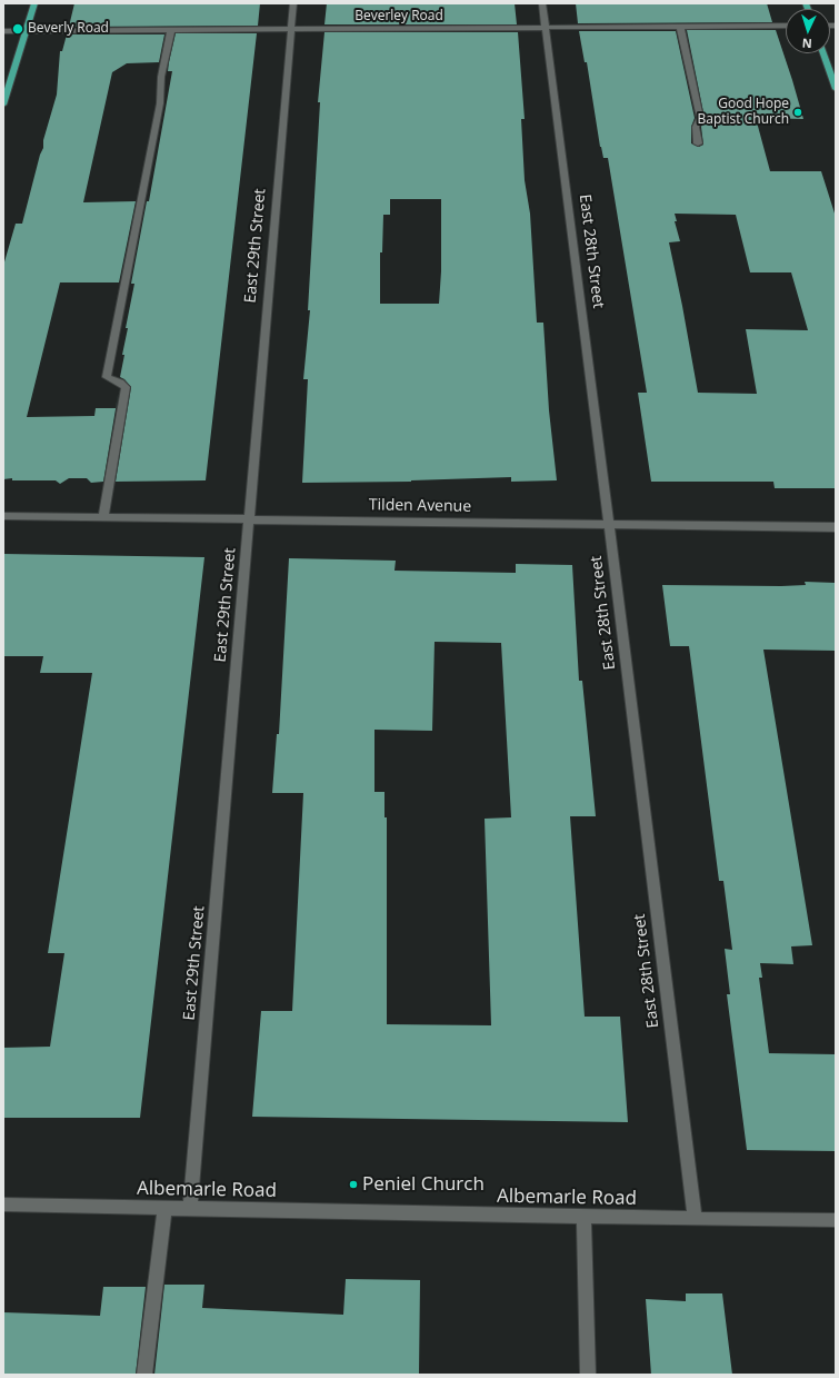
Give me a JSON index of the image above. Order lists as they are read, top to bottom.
{
  "streets": {
    "street": [
      "Beverley Road",
      "East 29th Street",
      "East 28th Street",
      "Tilden Avenue",
      "Albemarle Road"
    ]
  },
  "crossings": [
    ["Beverley Road", "East 29th Street"],
    ["Beverley Road", "East 28th Street"],
    ["East 29th Street", "Tilden Avenue"],
    ["East 29th Street", "Albemarle Road"],
    ["East 28th Street", "Tilden Avenue"],
    ["East 28th Street", "Albemarle Road"]
  ],
  "places": ["Beverly Road", "Good Hope Baptist Church", "Peniel Church"],
  "north": "bottom"
}
